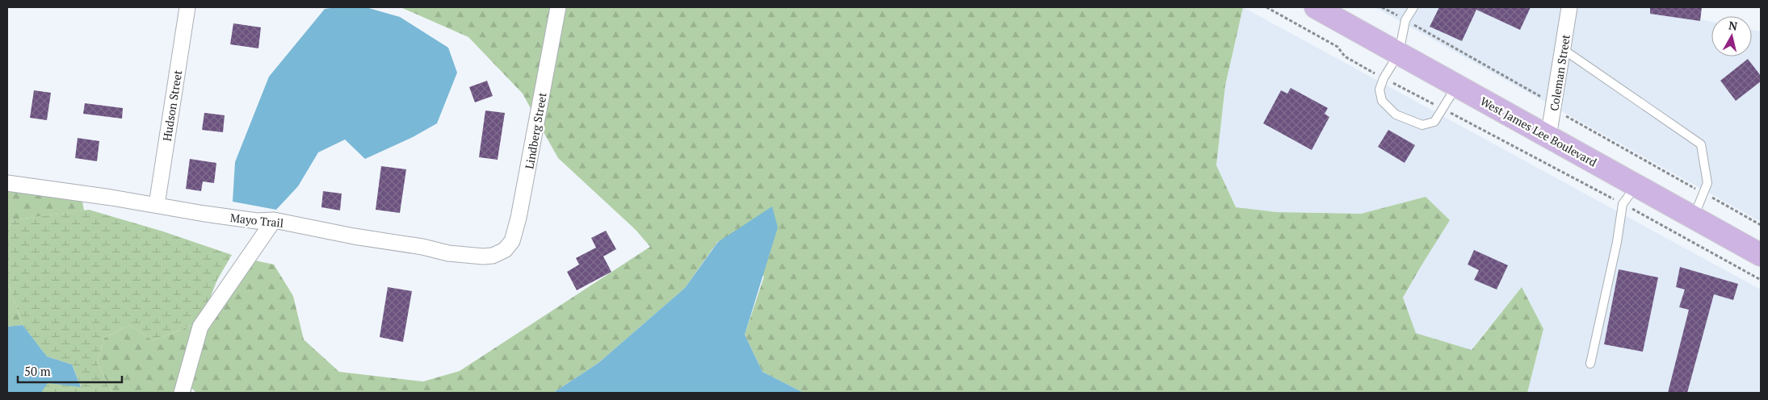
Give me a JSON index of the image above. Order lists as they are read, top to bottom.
{
  "streets": {
    "main road": ["West James Lee Boulevard"],
    "street": [
      "Coleman Street",
      "Hudson Street",
      "Lindberg Street",
      "Mayo Trail"
    ]
  },
  "crossings": [
    ["Coleman Street", "West James Lee Boulevard"],
    ["Hudson Street", "Mayo Trail"],
    ["Lindberg Street", "Mayo Trail"]
  ],
  "scale_bar": "50 m",
  "north": "top"
}
